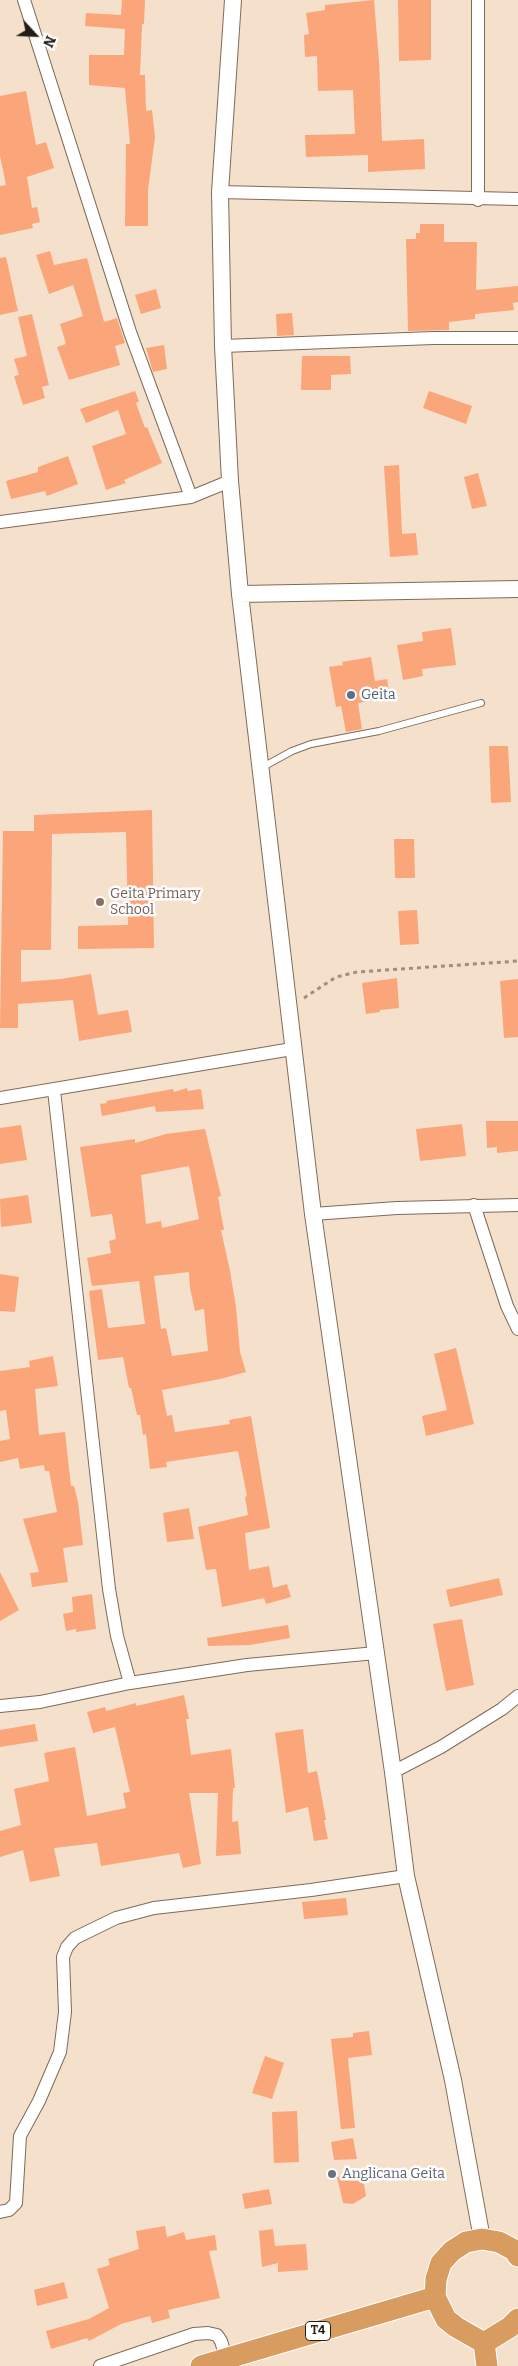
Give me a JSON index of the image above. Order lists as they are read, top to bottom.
{
  "streets": {
    "highway": ["T4"]
  },
  "places": ["Geita", "Geita Primary School", "Anglicana Geita"],
  "north": "bottom right"
}
